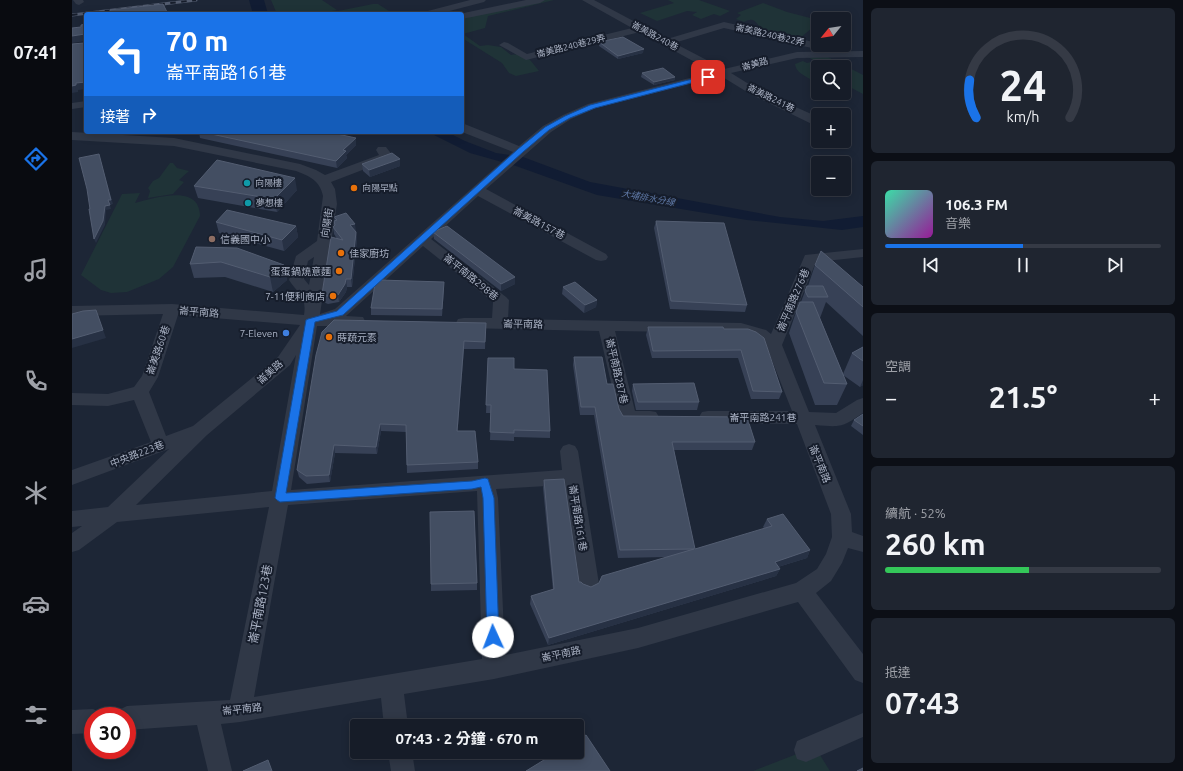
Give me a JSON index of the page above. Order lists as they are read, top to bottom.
{
  "streets": {
    "street": [
      "崙美路240巷22弄",
      "崙美路240巷",
      "崙美路240巷29弄",
      "崙美路",
      "崙美路241巷",
      "向陽街",
      "崙美路157巷",
      "崙平南路298巷",
      "崙平南路276巷",
      "崙平南路",
      "崙美路60巷",
      "崙平南路287巷",
      "崙平南路241巷",
      "中央路223巷",
      "崙平南路161巷",
      "崙平南路123巷"
    ]
  },
  "crossings": [
    ["崙美路240巷22弄", "崙美路240巷"],
    ["崙美路240巷22弄", "崙美路"],
    ["崙美路240巷", "崙美路240巷29弄"],
    ["崙美路240巷", "崙美路"],
    ["崙美路240巷", "崙美路241巷"],
    ["崙美路", "崙美路241巷"],
    ["崙美路", "向陽街"],
    ["崙美路", "崙美路157巷"],
    ["崙美路", "崙平南路"],
    ["崙美路", "中央路223巷"],
    ["向陽街", "崙平南路"],
    ["向陽街", "崙平南路123巷"],
    ["崙平南路298巷", "崙平南路"],
    ["崙平南路276巷", "崙平南路"],
    ["崙平南路", "崙美路60巷"],
    ["崙平南路", "崙平南路287巷"],
    ["崙平南路", "崙平南路241巷"],
    ["崙平南路", "崙平南路123巷"]
  ],
  "water": ["大埔排水分線"],
  "places": [
    "向陽樓",
    "向陽早點",
    "夢想樓",
    "信義國中小",
    "佳家廚坊",
    "蛋蛋鍋燒意麵",
    "7-11便利商店",
    "7-Eleven",
    "蒔蔬元素"
  ],
  "north": "bottom left",
  "page": {
    "tabs": "07:41",
    "map_buttons": ["+", "−"],
    "turn": ["70 m", "崙平南路161巷"],
    "then": "接著",
    "song": ["106.3 FM", "音樂"],
    "tile": [
      "空調",
      ["續航 · 52%", "260 km"],
      ["抵達", "07:43"]
    ],
    "heat": ["−", "21.5°", "+"],
    "limit": "30",
    "trip": "07:43 · 2 分鐘 · 670 m",
    "gauge": ["24", "km/h"]
  }
}
